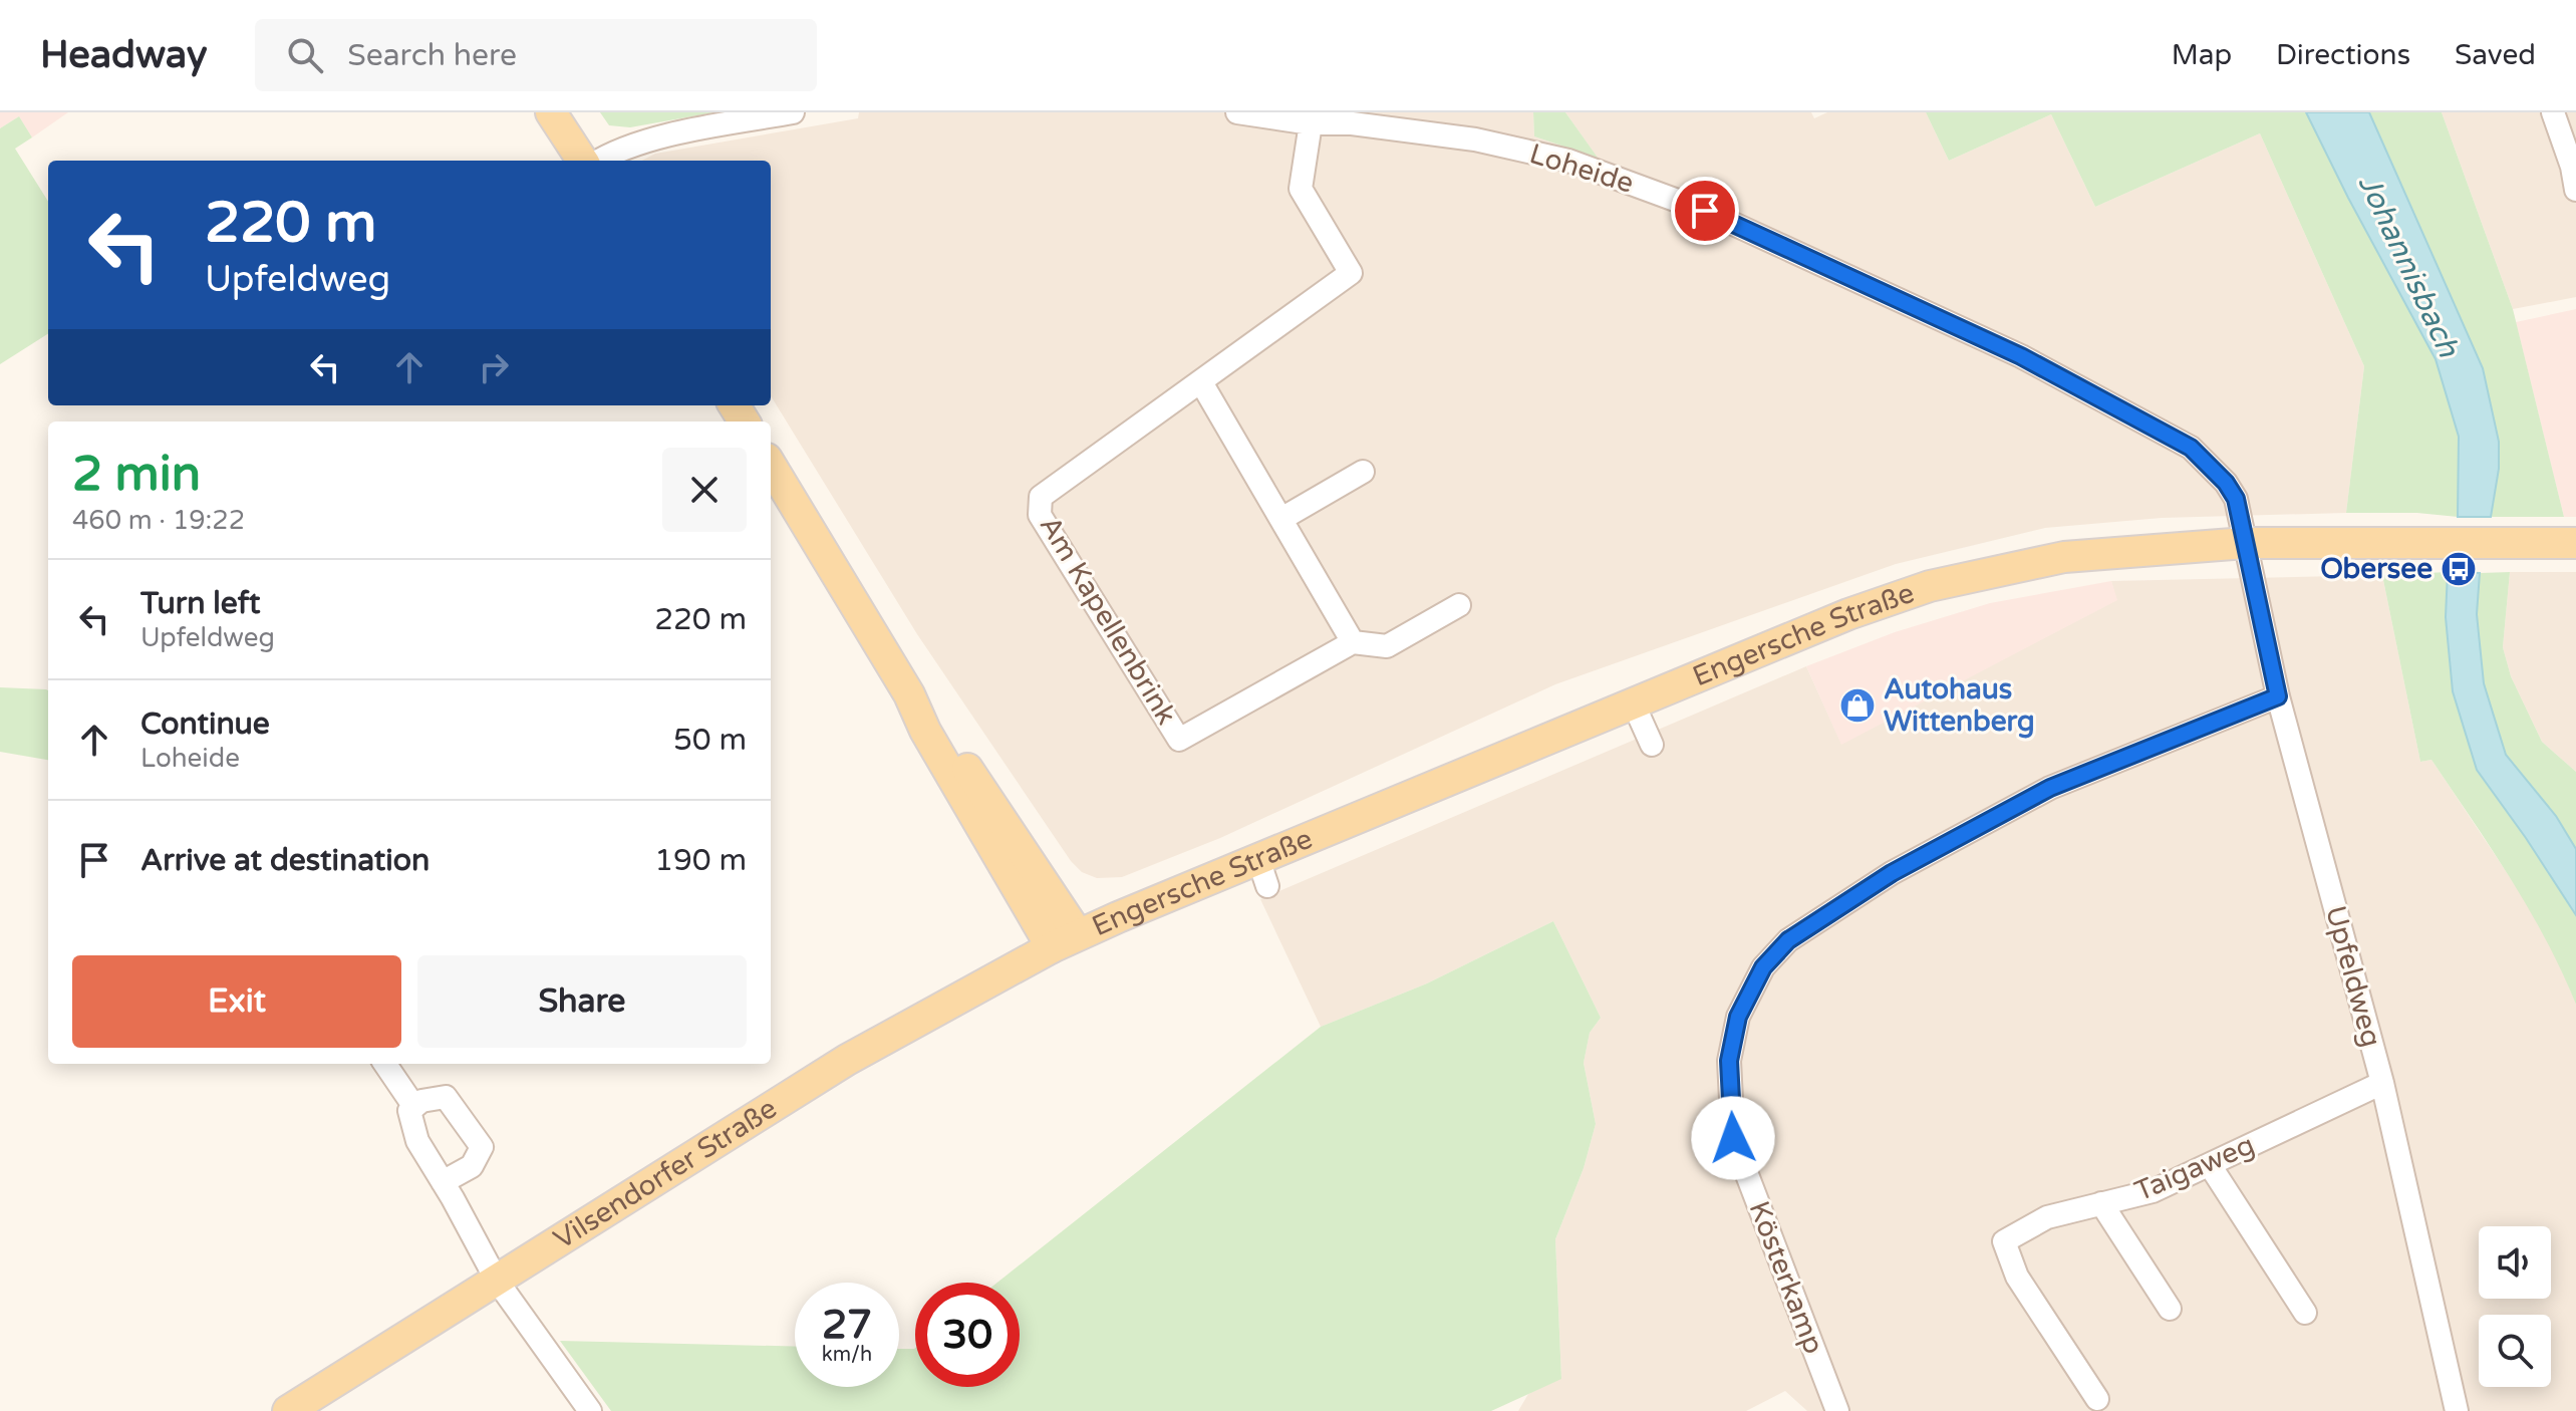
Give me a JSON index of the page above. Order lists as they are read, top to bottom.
{
  "streets": {
    "main road": ["Engersche Straße", "Vilsendorfer Straße"],
    "street": [
      "Loheide",
      "Am Kapellenbrink",
      "Upfeldweg",
      "Taigaweg",
      "Kösterkamp"
    ]
  },
  "crossings": [
    ["Loheide", "Am Kapellenbrink"],
    ["Loheide", "Engersche Straße"],
    ["Loheide", "Upfeldweg"],
    ["Engersche Straße", "Upfeldweg"],
    ["Engersche Straße", "Vilsendorfer Straße"],
    ["Upfeldweg", "Taigaweg"],
    ["Upfeldweg", "Kösterkamp"]
  ],
  "water": ["Johannisbach"],
  "places": {
    "bus stop": ["Obersee"],
    "shop": ["Autohaus Wittenberg"]
  },
  "page": {
    "header": "Headway",
    "search": "Search here",
    "nav": ["Map", "Directions", "Saved"],
    "turn": ["220 m", "Upfeldweg"],
    "heading": ["2 min", "460 m · 19:22"],
    "list": [
      {
        "name": "Turn left",
        "note": "Upfeldweg",
        "value": "220 m"
      },
      {
        "name": "Continue",
        "note": "Loheide",
        "value": "50 m"
      },
      {
        "name": "Arrive at destination",
        "value": "190 m"
      }
    ],
    "buttons": ["Exit", "Share"],
    "speed": "27 km/h",
    "limit": "30"
  }
}
